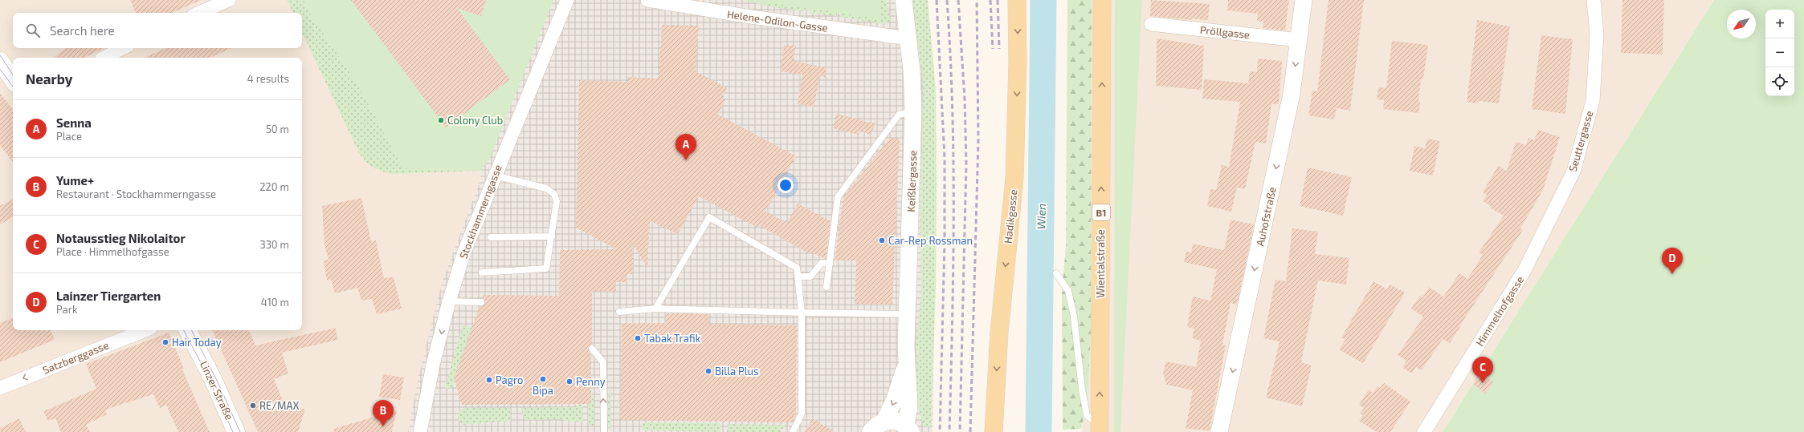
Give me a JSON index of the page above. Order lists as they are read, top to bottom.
{
  "streets": {
    "main road": [
      "B1",
      "Hadikgasse",
      "Wientalstraße",
      "Linzer Straße"
    ],
    "street": [
      "Helene-Odilon-Gasse",
      "Pröllgasse",
      "Seuttergasse",
      "Keißlergasse",
      "Stockhammerngasse",
      "Auhofstraße",
      "Himmelhofgasse",
      "Satzberggasse"
    ]
  },
  "crossings": [
    ["Helene-Odilon-Gasse", "Keißlergasse"],
    ["Pröllgasse", "Auhofstraße"],
    ["Seuttergasse", "Himmelhofgasse"]
  ],
  "one_way": [
    "Hadikgasse",
    "Auhofstraße",
    "Wientalstraße",
    "Satzberggasse"
  ],
  "water": ["Wien"],
  "places": [
    "Colony Club",
    "Car-Rep Rossman",
    "Tabak Trafik",
    "Hair Today",
    "Billa Plus",
    "Bipa",
    "Pagro",
    "Penny",
    "RE/MAX"
  ],
  "north": "bottom left",
  "page": {
    "map_buttons": ["+", "−"],
    "search": "Search here",
    "heading": ["Nearby", "4 results"],
    "list": [
      {
        "mark": "A",
        "name": "Senna",
        "note": "Place",
        "value": "50 m"
      },
      {
        "mark": "B",
        "name": "Yume+",
        "note": "Restaurant · Stockhammerngasse",
        "value": "220 m"
      },
      {
        "mark": "C",
        "name": "Notausstieg Nikolaitor",
        "note": "Place · Himmelhofgasse",
        "value": "330 m"
      },
      {
        "mark": "D",
        "name": "Lainzer Tiergarten",
        "note": "Park",
        "value": "410 m"
      }
    ],
    "pins": [
      "A",
      "D",
      "C",
      "B"
    ]
  }
}
